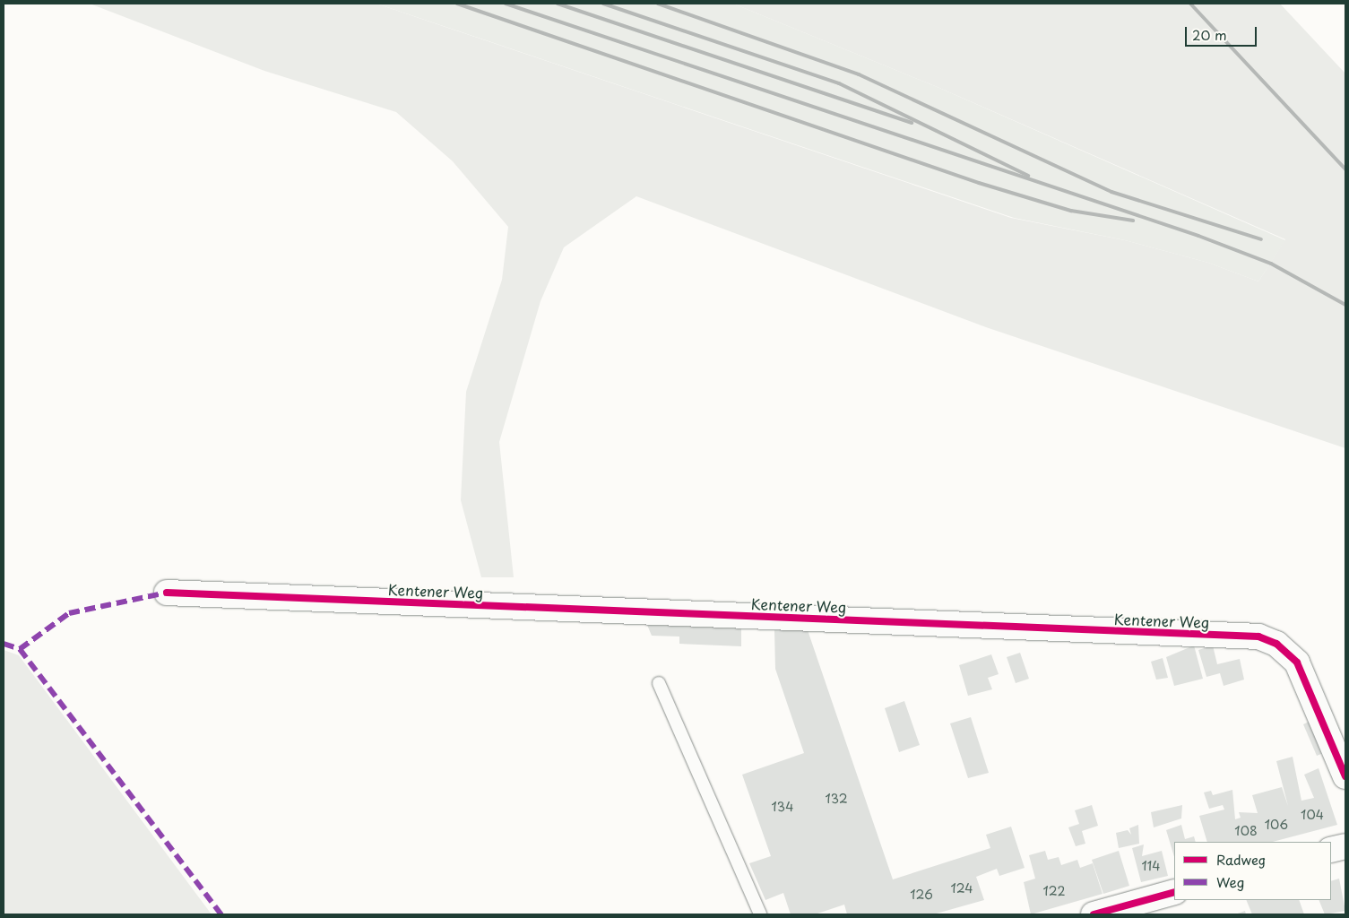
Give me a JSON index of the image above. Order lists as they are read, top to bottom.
{
  "streets": {
    "street": ["Kentener Weg"]
  },
  "house_numbers": [
    "132",
    "134",
    "104",
    "106",
    "108",
    "114",
    "124",
    "122",
    "126"
  ],
  "legend": ["Radweg", "Weg"],
  "scale_bar": "20 m"
}
